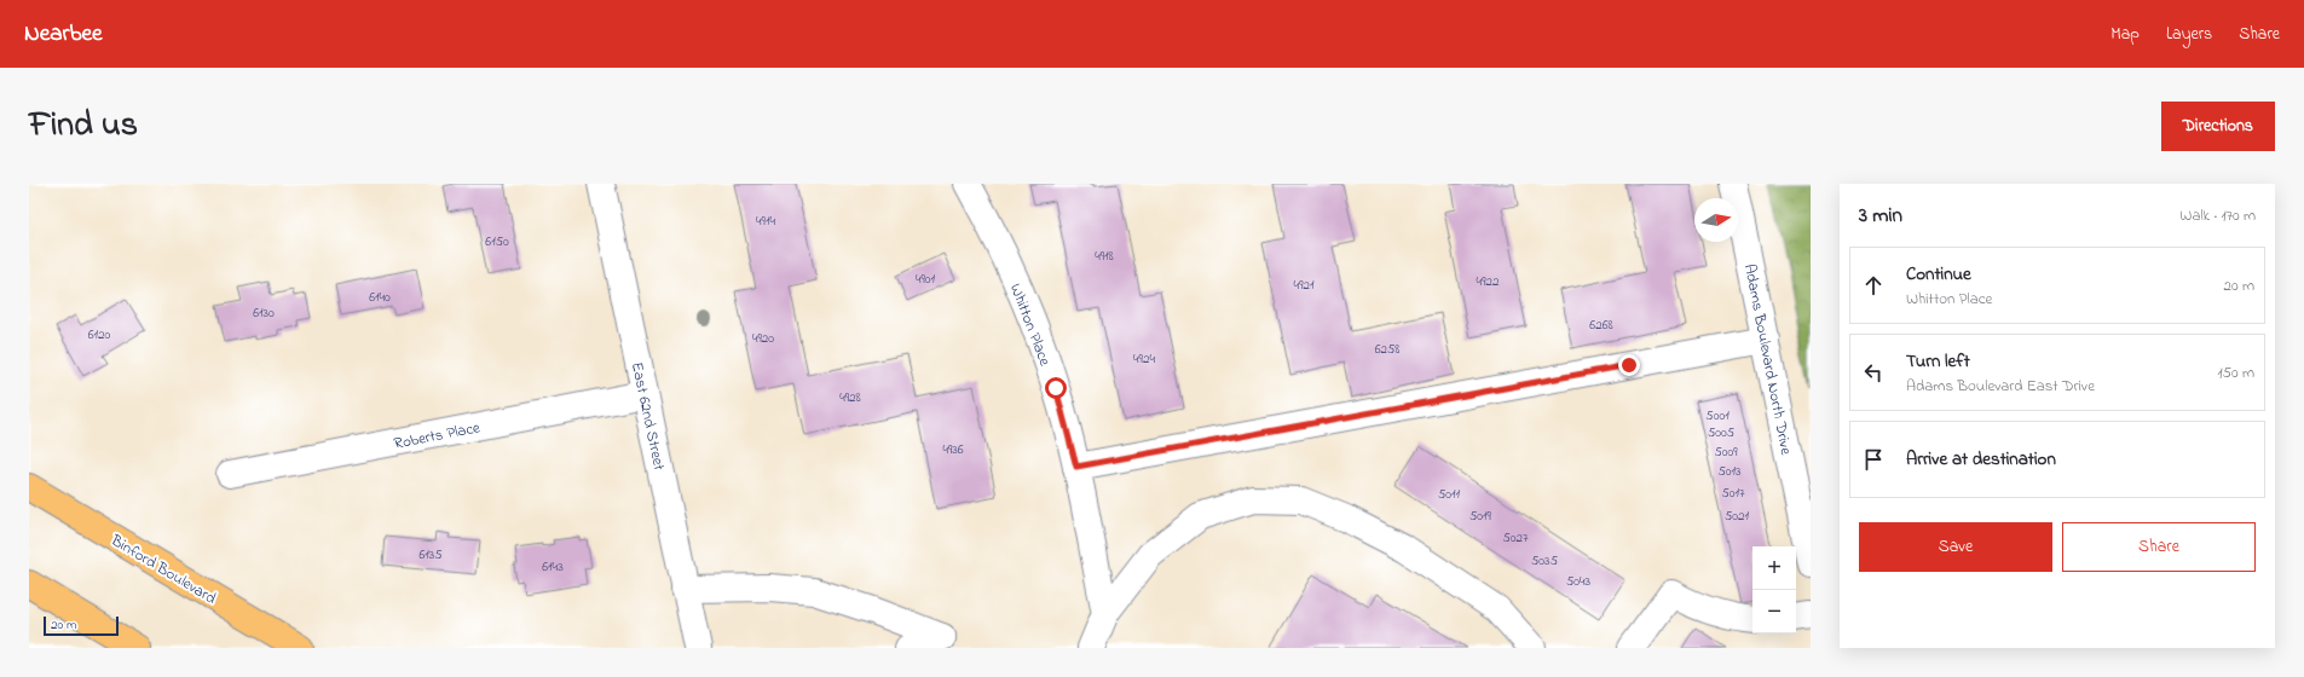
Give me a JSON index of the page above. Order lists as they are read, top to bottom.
{
  "streets": {
    "main road": ["Binford Boulevard"],
    "street": [
      "Whitton Place",
      "Adams Boulevard North Drive",
      "East 62nd Street",
      "Roberts Place"
    ]
  },
  "crossings": [
    ["East 62nd Street", "Roberts Place"]
  ],
  "house_numbers": [
    "4914",
    "6150",
    "4918",
    "4901",
    "4922",
    "4921",
    "6140",
    "6130",
    "6268",
    "6120",
    "4920",
    "6258",
    "4924",
    "4928",
    "5001",
    "5005",
    "4936",
    "5009",
    "5013",
    "5017",
    "5011",
    "5019",
    "5021",
    "5027",
    "6135",
    "5035",
    "6143",
    "5043"
  ],
  "scale_bar": "20 m",
  "north": "right",
  "page": {
    "header": "Nearbee",
    "nav": ["Map", "Layers", "Share"],
    "title": "Find us",
    "buttons": [
      "Directions",
      ["Save", "Share"]
    ],
    "heading": ["3 min", "Walk · 170 m"],
    "list": [
      ["Continue", "Whitton Place", "20 m"],
      ["Turn left", "Adams Boulevard East Drive", "150 m"],
      "Arrive at destination"
    ],
    "map_buttons": ["+", "−"],
    "scale": "20 m"
  }
}
